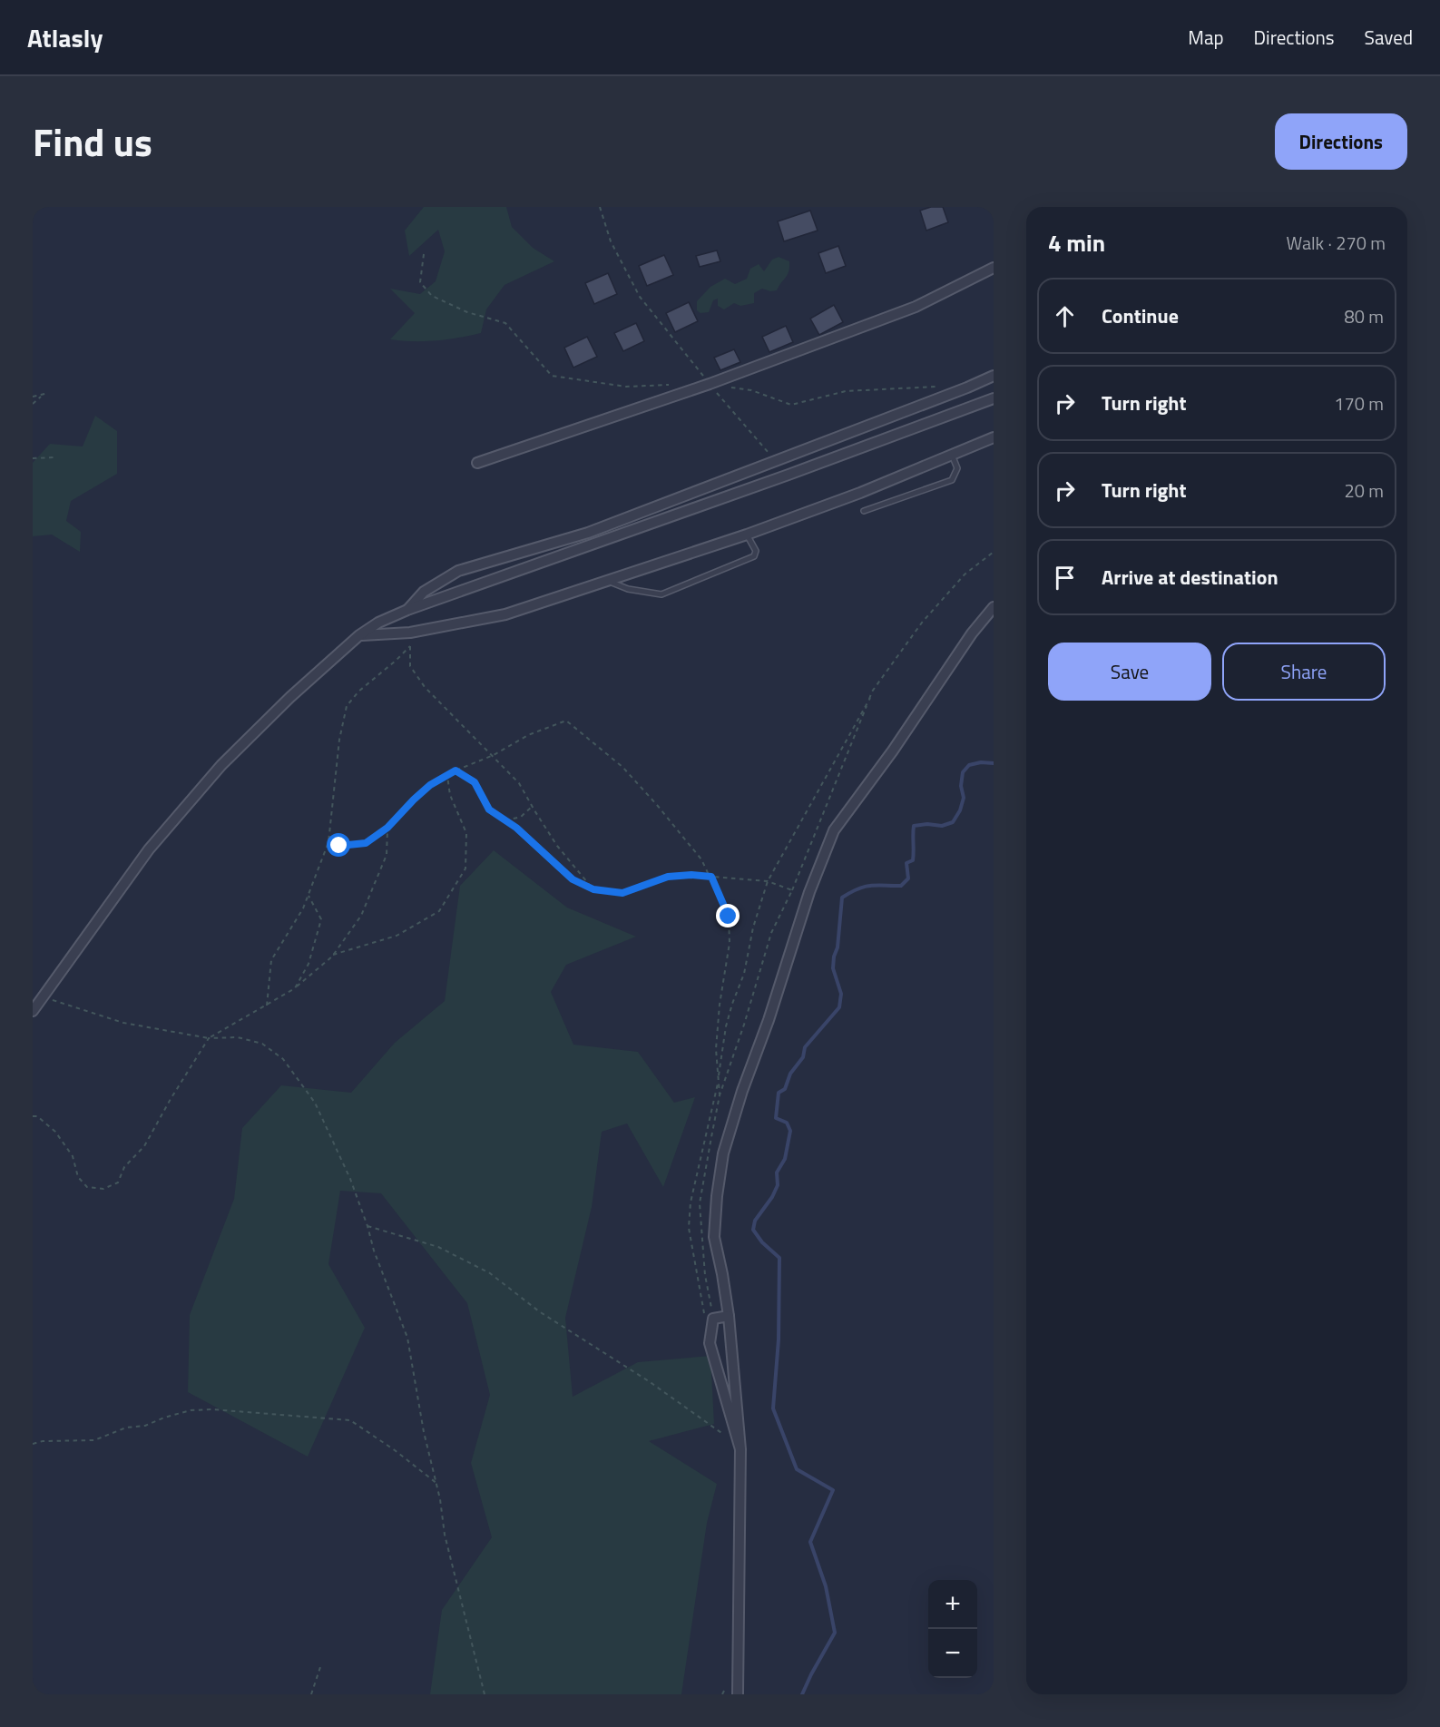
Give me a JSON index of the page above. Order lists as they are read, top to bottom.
{
  "page": {
    "header": "Atlasly",
    "nav": ["Map", "Directions", "Saved"],
    "title": "Find us",
    "buttons": [
      "Directions",
      ["Save", "Share"]
    ],
    "heading": ["4 min", "Walk · 270 m"],
    "list": [
      ["Continue", "80 m"],
      ["Turn right", "170 m"],
      ["Turn right", "20 m"],
      "Arrive at destination"
    ],
    "map_buttons": ["+", "−"]
  }
}
